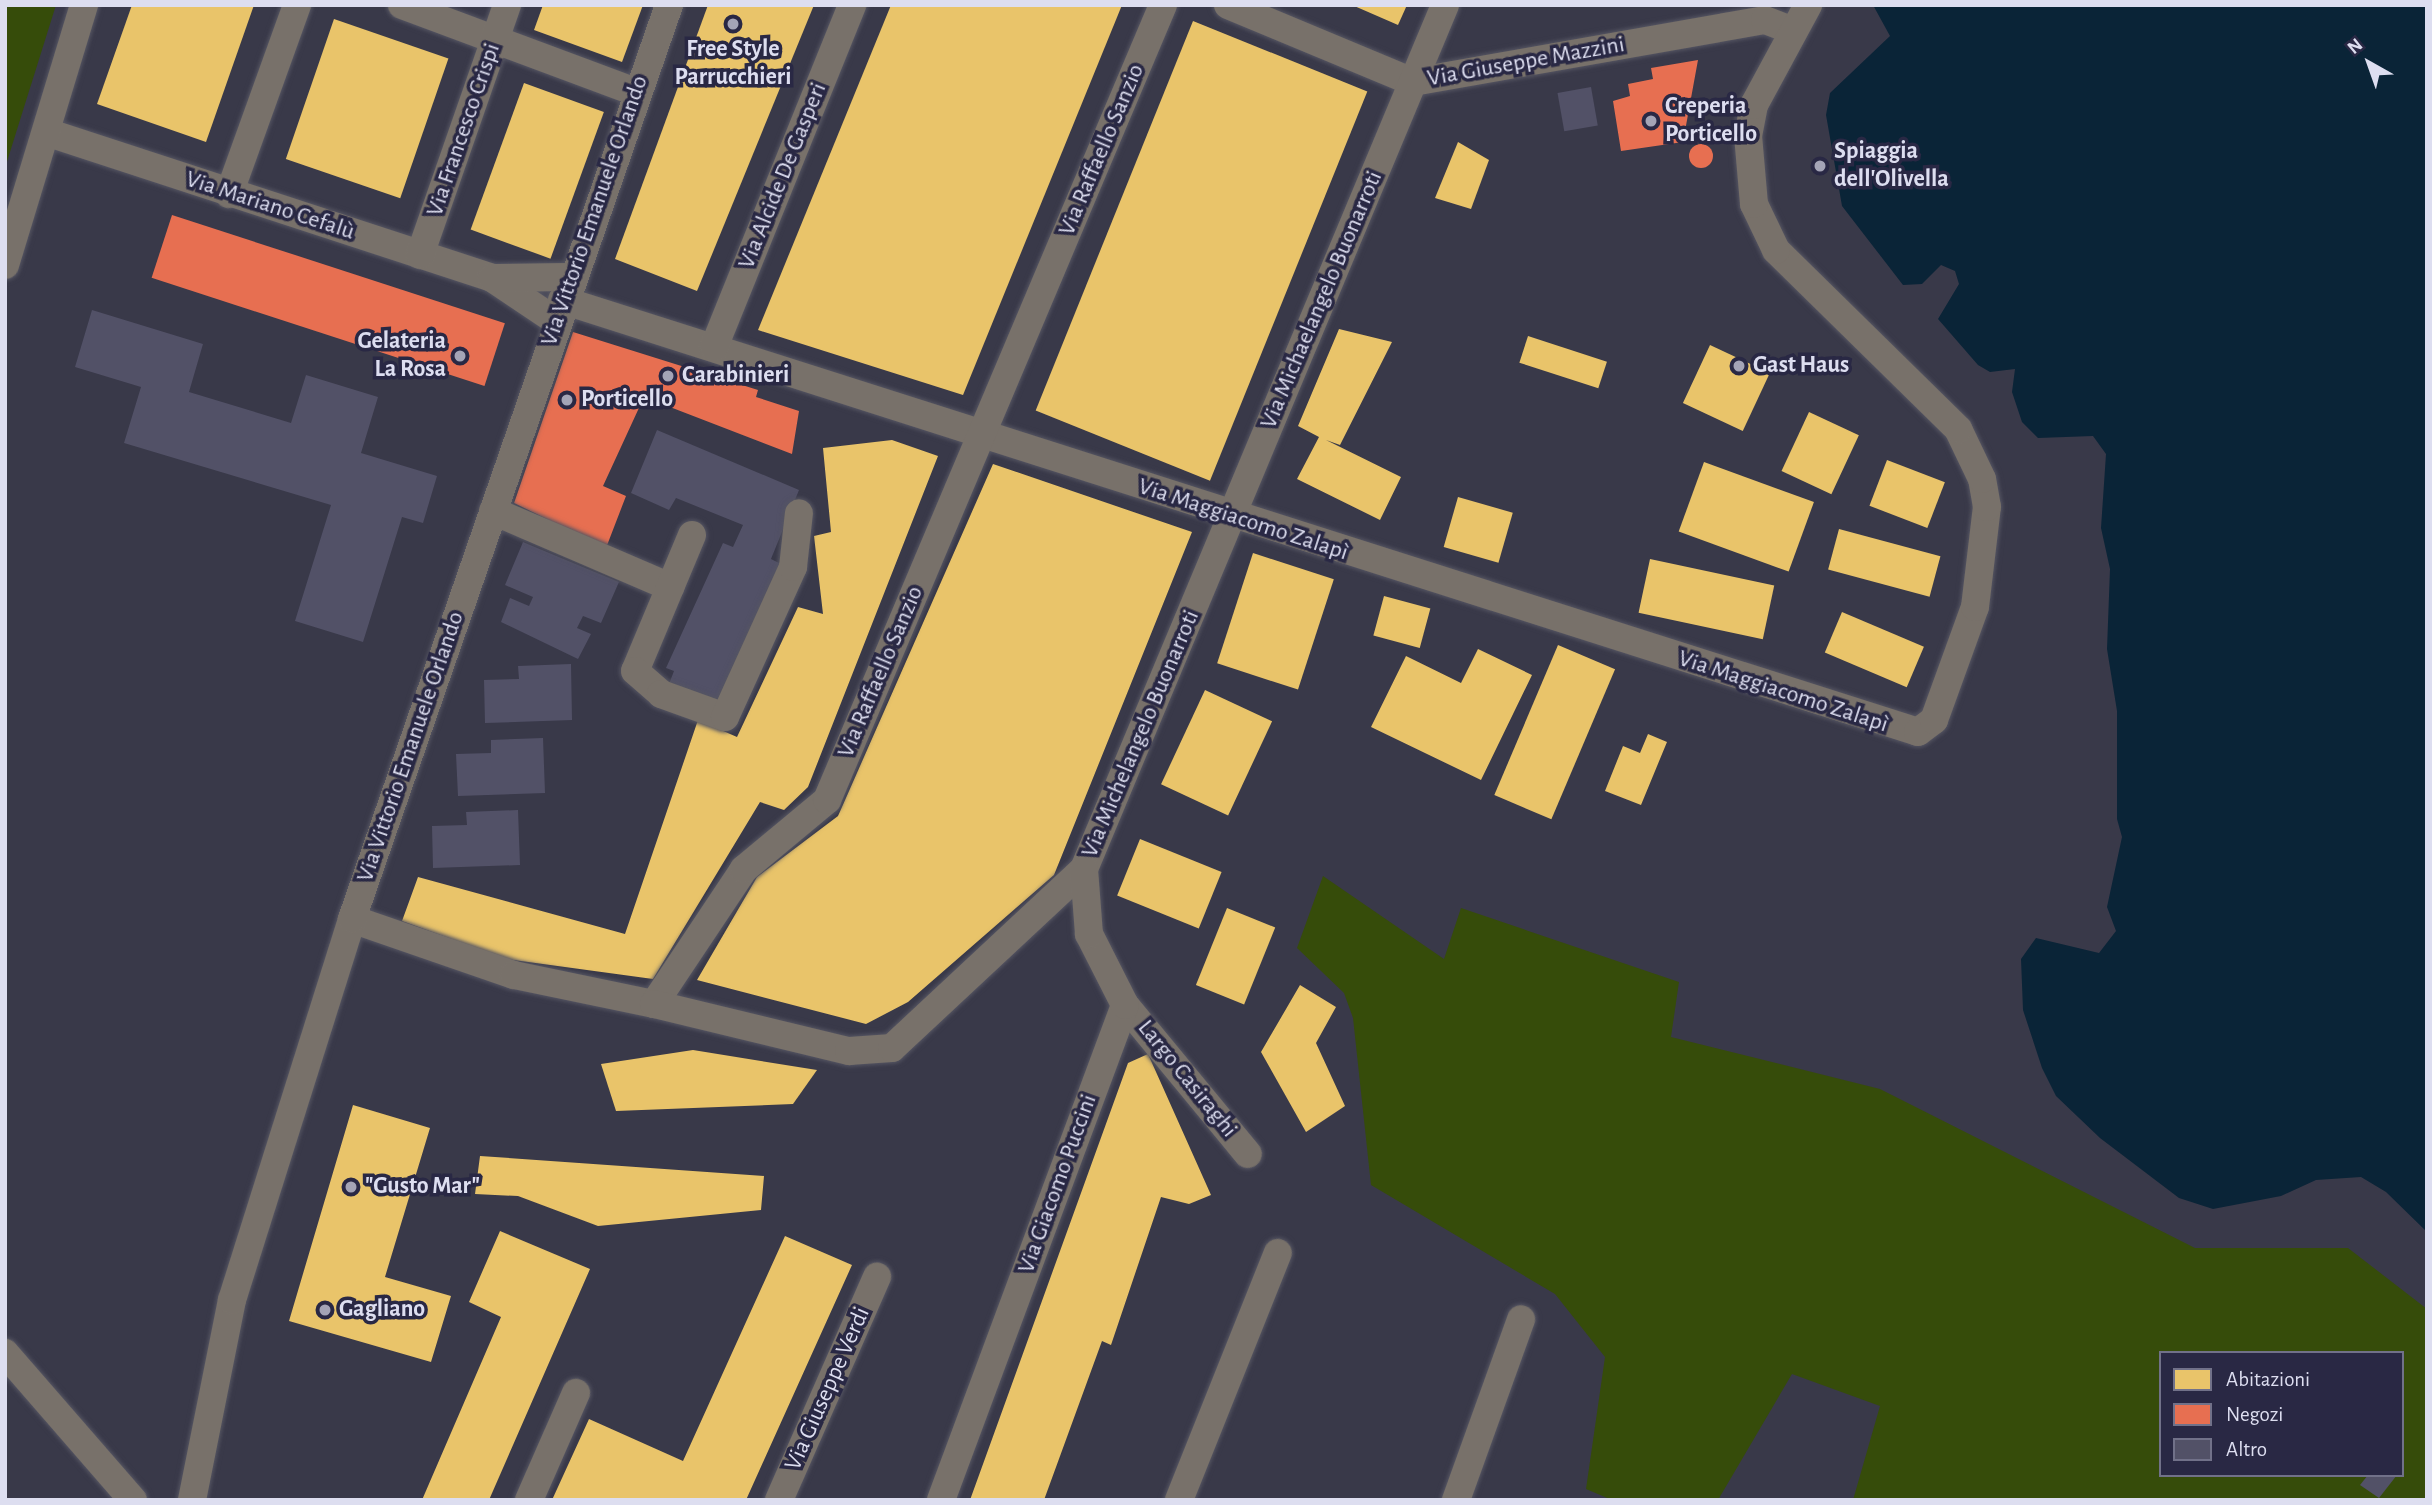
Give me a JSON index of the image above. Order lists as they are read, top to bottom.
{
  "streets": {
    "street": [
      "Via Giuseppe Mazzini",
      "Via Francesco Crispi",
      "Via Raffaello Sanzio",
      "Via Alcide De Gasperi",
      "Via Mariano Cefalù",
      "Via Vittorio Emanuele Orlando",
      "Via Michaelangelo Buonarroti",
      "Via Maggiacomo Zalapì",
      "Via Michelangelo Buonarroti",
      "Largo Casiraghi",
      "Via Giacomo Puccini",
      "Via Giuseppe Verdi"
    ]
  },
  "crossings": [
    ["Via Giuseppe Mazzini", "Via Michaelangelo Buonarroti"],
    ["Via Giuseppe Mazzini", "Via Maggiacomo Zalapì"],
    ["Via Francesco Crispi", "Via Mariano Cefalù"],
    ["Via Raffaello Sanzio", "Via Maggiacomo Zalapì"],
    ["Via Raffaello Sanzio", "Via Michelangelo Buonarroti"],
    ["Via Alcide De Gasperi", "Via Maggiacomo Zalapì"],
    ["Via Mariano Cefalù", "Via Vittorio Emanuele Orlando"],
    ["Via Mariano Cefalù", "Via Maggiacomo Zalapì"],
    ["Via Vittorio Emanuele Orlando", "Via Maggiacomo Zalapì"],
    ["Via Michaelangelo Buonarroti", "Via Maggiacomo Zalapì"],
    ["Via Michaelangelo Buonarroti", "Via Michelangelo Buonarroti"],
    ["Via Maggiacomo Zalapì", "Via Michelangelo Buonarroti"],
    ["Largo Casiraghi", "Via Giacomo Puccini"]
  ],
  "places": [
    "Free Style Parrucchieri",
    "Creperia Porticello",
    "Spiaggia dell'Olivella",
    "Gelateria La Rosa",
    "Gast Haus",
    "Carabinieri",
    "Porticello",
    "\"Gusto Mar\"",
    "Gagliano"
  ],
  "legend": ["Abitazioni", "Negozi", "Altro"],
  "north": "top left"
}
